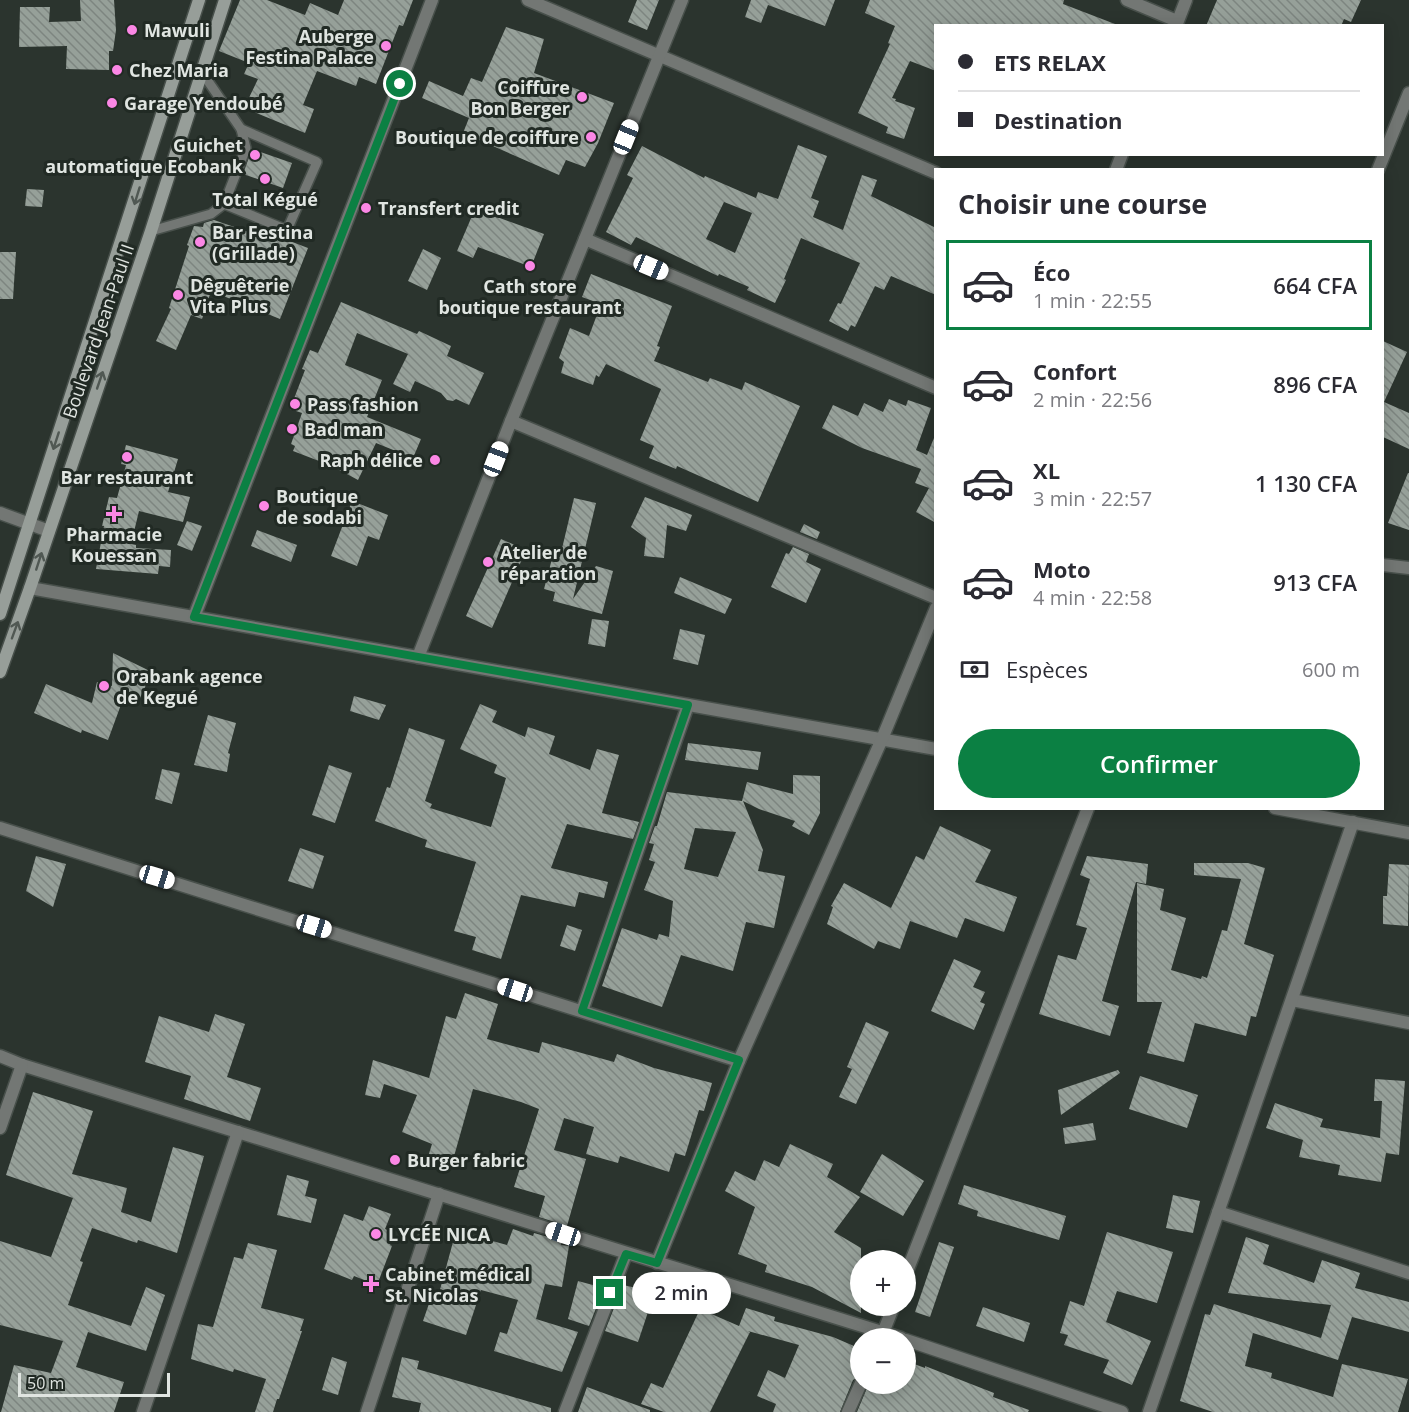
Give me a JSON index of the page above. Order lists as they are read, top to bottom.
{
  "streets": {
    "main road": ["Boulevard Jean-Paul II"]
  },
  "places": {
    "other": [
      "Mawuli",
      "Auberge Festina Palace",
      "Chez Maria",
      "Coiffure Bon Berger",
      "Garage Yendoubé",
      "Boutique de coiffure",
      "Guichet automatique Ecobank",
      "Total Kégué",
      "Transfert credit",
      "Bar Festina (Grillade)",
      "Cath store boutique restaurant",
      "Dêguêterie Vita Plus",
      "Pass fashion",
      "Bad man",
      "Bar restaurant",
      "Raph délice",
      "Boutique de sodabi",
      "Atelier de réparation",
      "Orabank agence de Kegué",
      "Burger fabric",
      "LYCÉE NICA"
    ],
    "health": ["Pharmacie Kouessan", "Cabinet médical St. Nicolas"]
  },
  "scale_bar": "50 m",
  "page": {
    "banner": ["ETS RELAX", "Destination"],
    "heading": "Choisir une course",
    "list": [
      {
        "name": "Éco",
        "note": "1 min · 22:55",
        "value": "664 CFA"
      },
      {
        "name": "Confort",
        "note": "2 min · 22:56",
        "value": "896 CFA"
      },
      {
        "name": "XL",
        "note": "3 min · 22:57",
        "value": "1 130 CFA"
      },
      {
        "name": "Moto",
        "note": "4 min · 22:58",
        "value": "913 CFA"
      }
    ],
    "pay": ["Espèces", "600 m"],
    "buttons": "Confirmer",
    "map_buttons": ["+", "−"],
    "bubble": "2 min",
    "scale": "50 m"
  }
}
